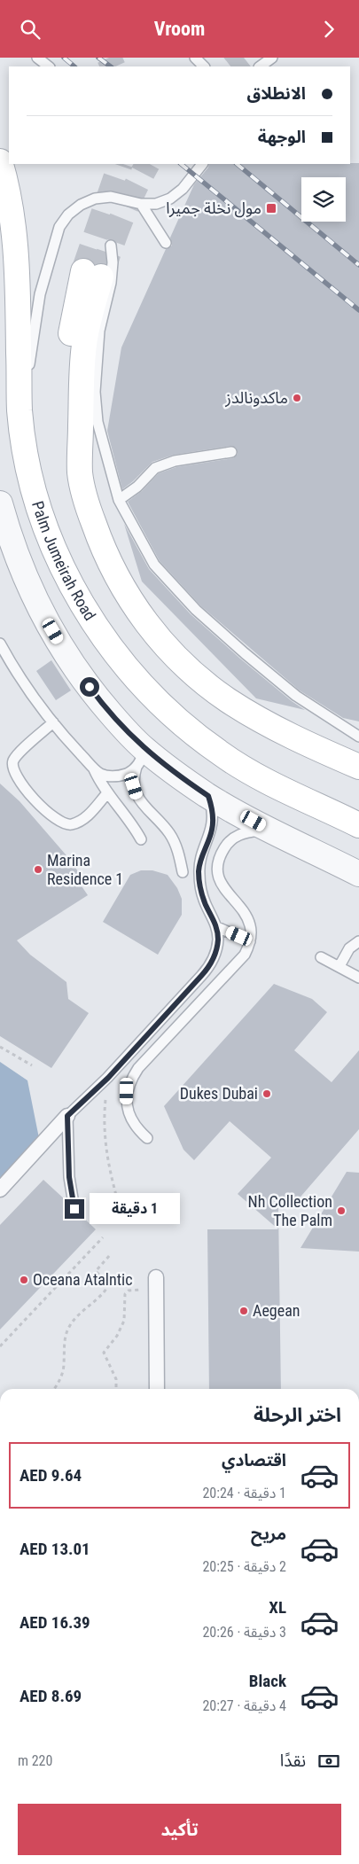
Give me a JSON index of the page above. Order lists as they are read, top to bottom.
{
  "streets": {
    "main road": ["Palm Jumeirah Road"]
  },
  "places": {
    "transit": ["مول نخلة جميرا"],
    "other": [
      "ماكدونالدز",
      "Marina Residence 1",
      "Dukes Dubai",
      "Nh Collection The Palm",
      "Oceana Atalntic",
      "Aegean"
    ]
  },
  "page": {
    "header": "Vroom",
    "banner": ["الانطلاق", "الوجهة"],
    "bubble": "1 دقيقة",
    "heading": "اختر الرحلة",
    "list": [
      {
        "name": "اقتصادي",
        "note": "1 دقيقة · 20:24",
        "value": "AED 9.64"
      },
      {
        "name": "مريح",
        "note": "2 دقيقة · 20:25",
        "value": "AED 13.01"
      },
      {
        "name": "XL",
        "note": "3 دقيقة · 20:26",
        "value": "AED 16.39"
      },
      {
        "name": "Black",
        "note": "4 دقيقة · 20:27",
        "value": "AED 8.69"
      }
    ],
    "pay": ["نقدًا", "220 m"],
    "buttons": "تأكيد"
  }
}
